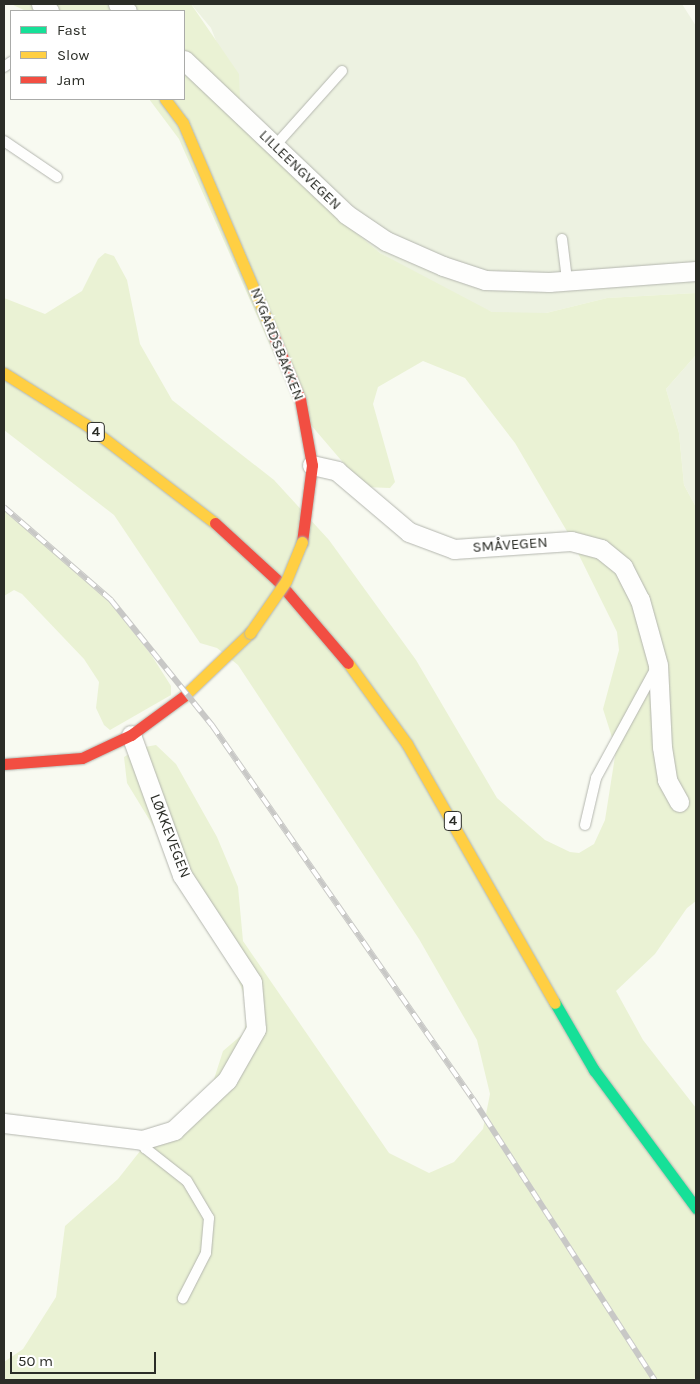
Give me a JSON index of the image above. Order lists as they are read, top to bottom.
{
  "streets": {
    "main road": ["NYGARDSBAKKEN", "4"],
    "street": ["LILLEENGVEGEN", "SMÅVEGEN", "LØKKEVEGEN"]
  },
  "crossings": [
    ["NYGARDSBAKKEN", "SMÅVEGEN"],
    ["NYGARDSBAKKEN", "LØKKEVEGEN"]
  ],
  "legend": ["Fast", "Slow", "Jam"],
  "scale_bar": "50 m"
}
